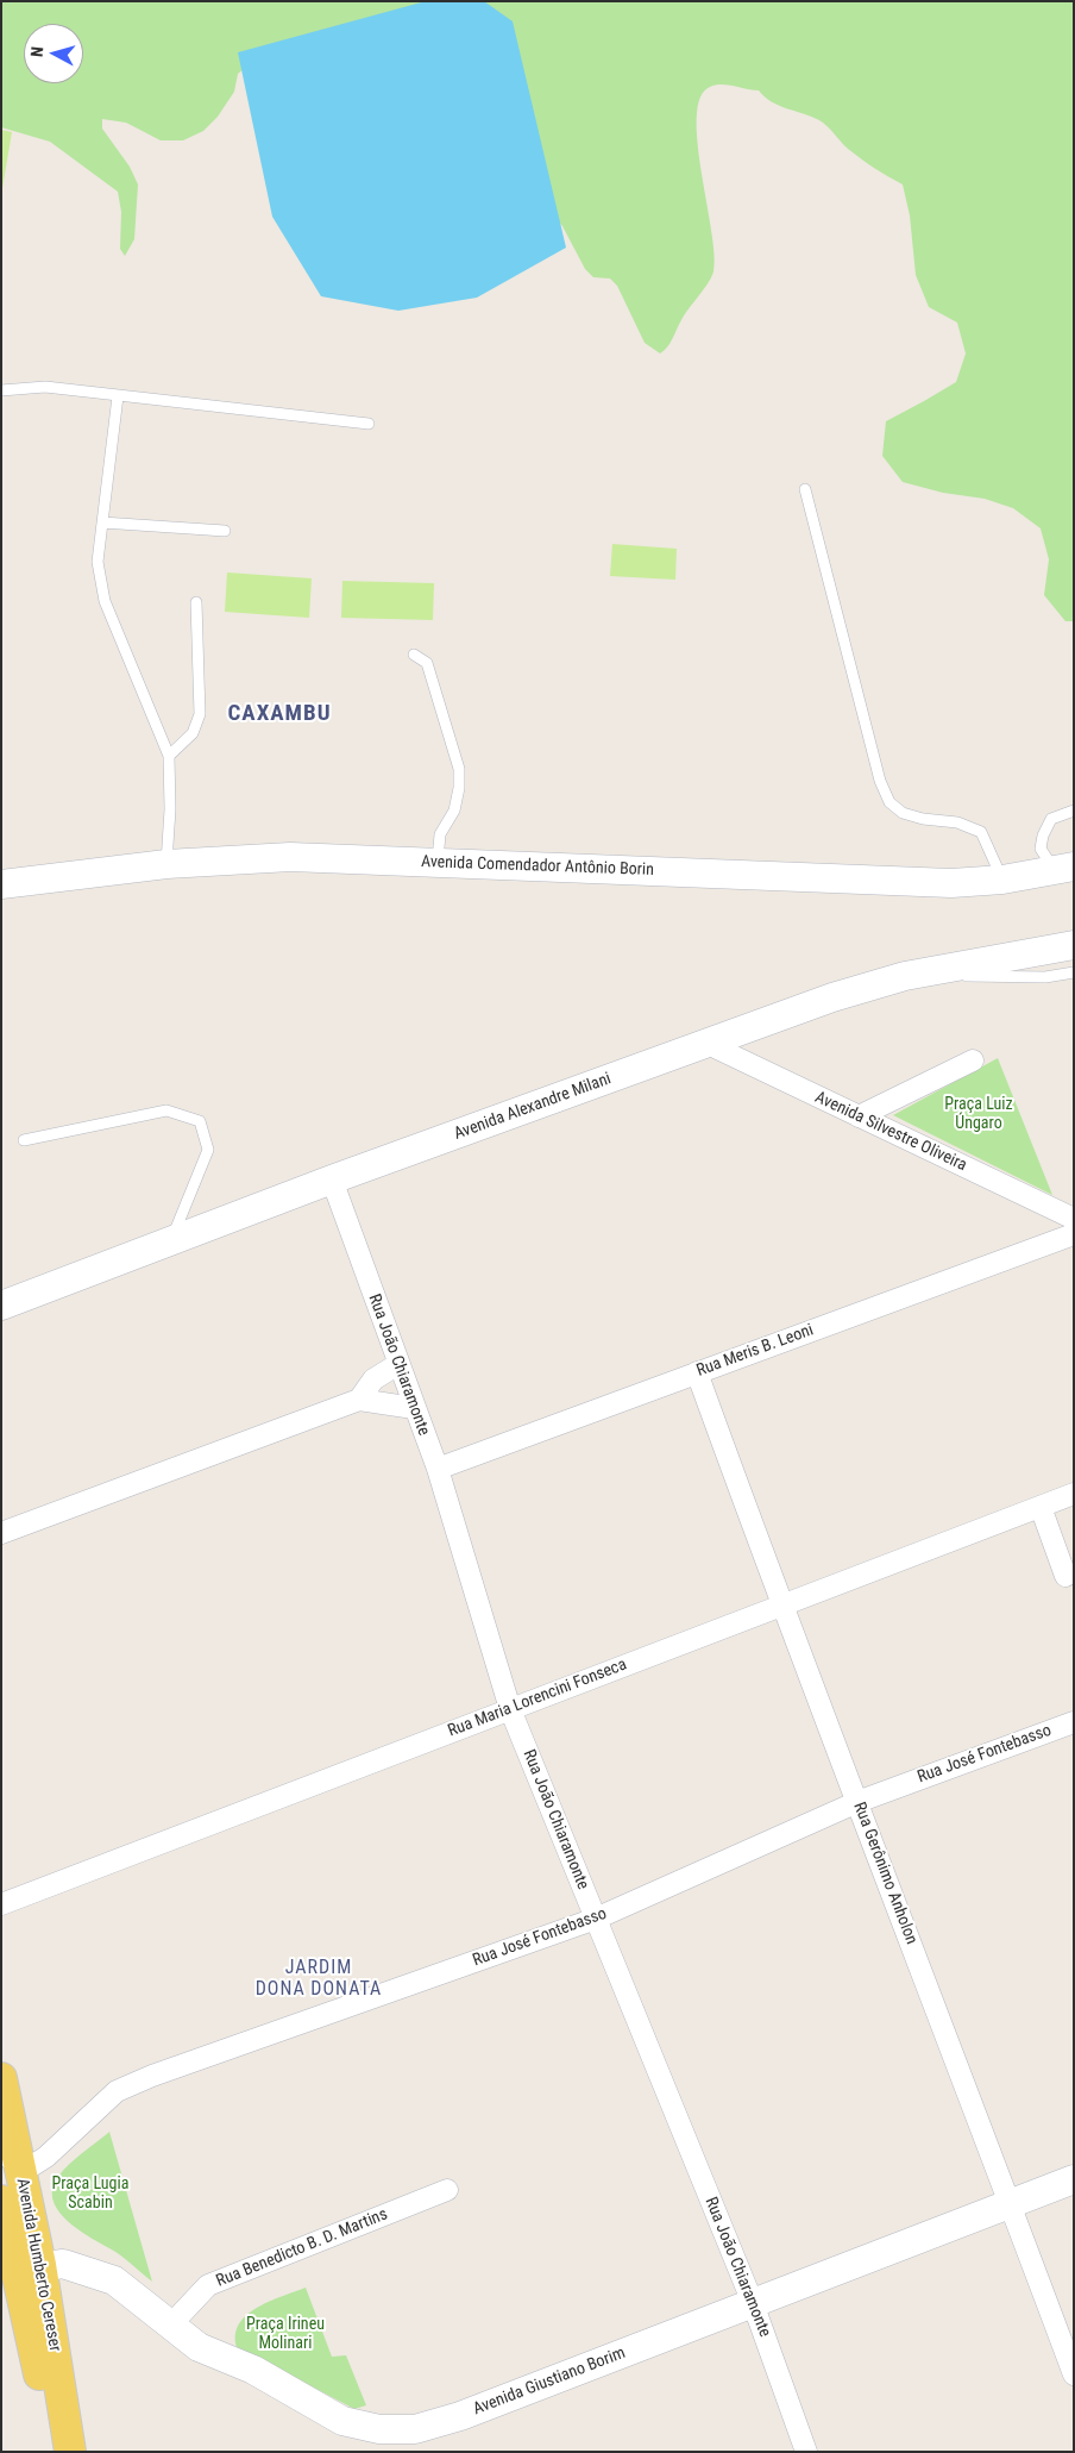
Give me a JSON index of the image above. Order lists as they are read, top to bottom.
{
  "streets": {
    "main road": [
      "Avenida Comendador Antônio Borin",
      "Avenida Alexandre Milani",
      "Avenida Humberto Cereser",
      "Avenida Giustiano Borim"
    ],
    "street": [
      "Avenida Silvestre Oliveira",
      "Rua Meris B. Leoni",
      "Rua João Chiaramonte",
      "Rua Maria Lorencini Fonseca",
      "Rua José Fontebasso",
      "Rua Gerônimo Anholon",
      "Rua Benedicto B. D. Martins"
    ]
  },
  "crossings": [
    ["Avenida Alexandre Milani", "Avenida Silvestre Oliveira"],
    ["Avenida Alexandre Milani", "Rua João Chiaramonte"],
    ["Rua Meris B. Leoni", "Rua João Chiaramonte"],
    ["Rua Meris B. Leoni", "Rua Gerônimo Anholon"],
    ["Rua João Chiaramonte", "Rua Maria Lorencini Fonseca"],
    ["Rua João Chiaramonte", "Rua José Fontebasso"],
    ["Rua João Chiaramonte", "Avenida Giustiano Borim"],
    ["Rua Maria Lorencini Fonseca", "Rua Gerônimo Anholon"],
    ["Rua José Fontebasso", "Rua Gerônimo Anholon"],
    ["Rua José Fontebasso", "Avenida Humberto Cereser"],
    ["Rua Gerônimo Anholon", "Avenida Giustiano Borim"],
    ["Rua Benedicto B. D. Martins", "Avenida Giustiano Borim"],
    ["Avenida Humberto Cereser", "Avenida Giustiano Borim"]
  ],
  "districts": ["CAXAMBU", "JARDIM DONA DONATA"],
  "parks": ["Praça Luiz Úngaro", "Praça Lugia Scabin", "Praça Irineu Molinari"],
  "north": "left"
}
